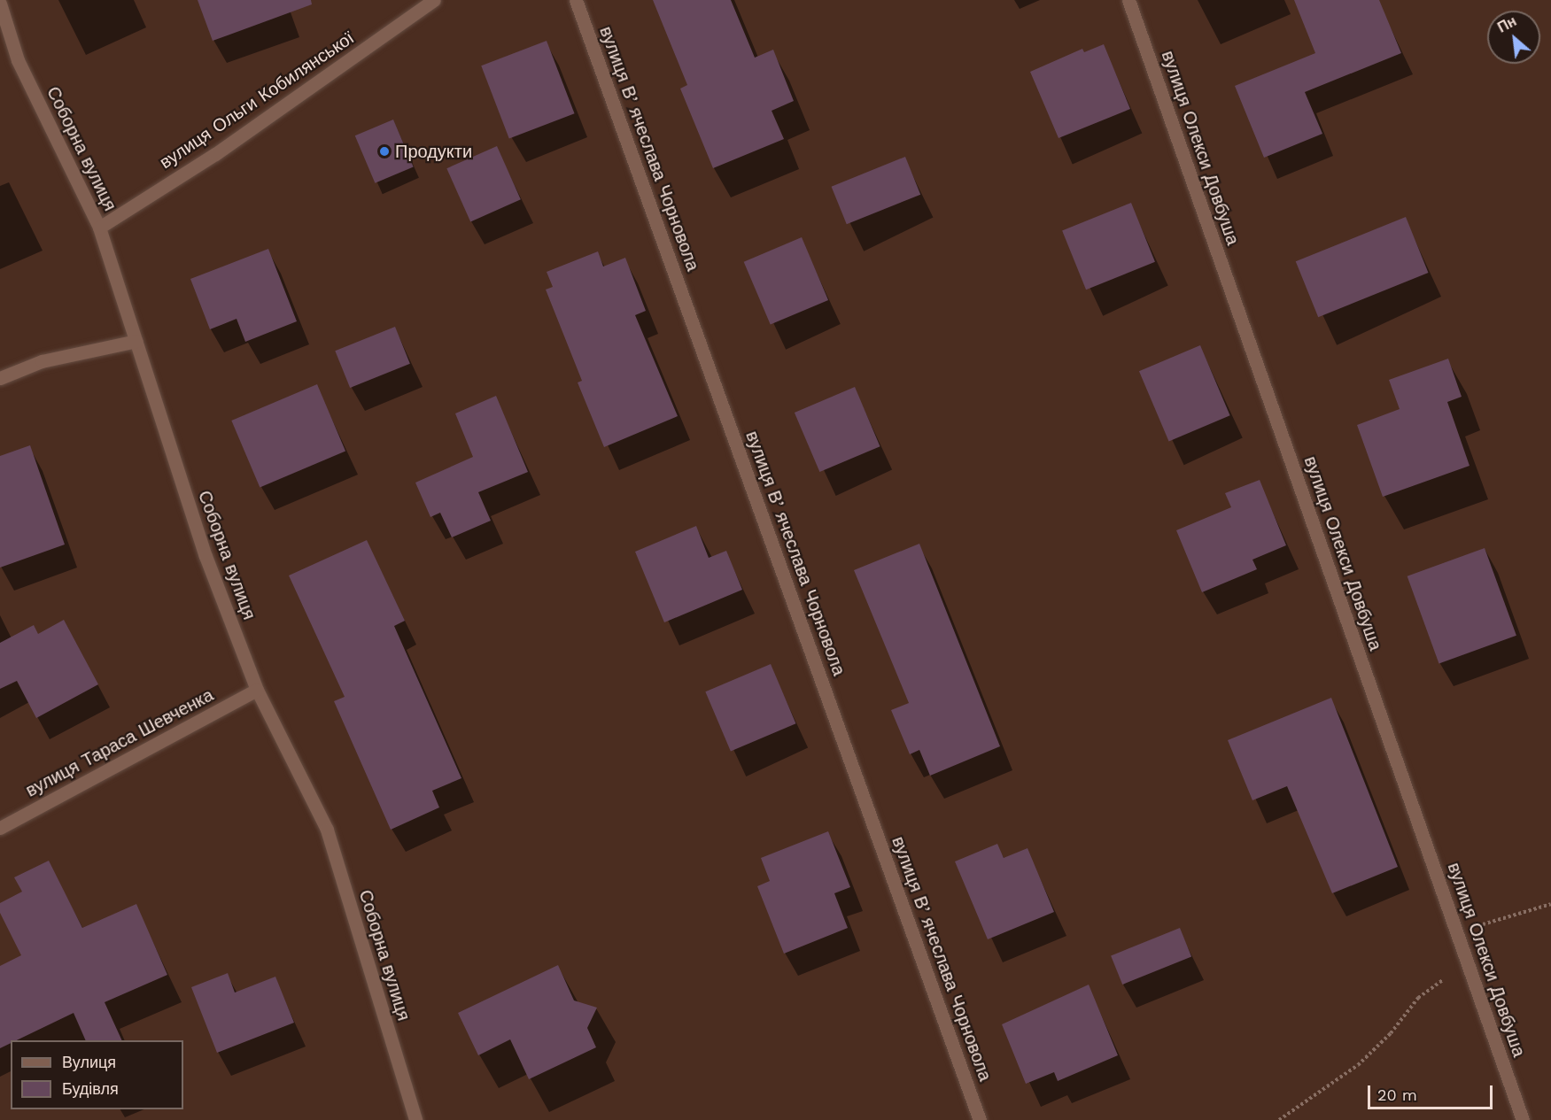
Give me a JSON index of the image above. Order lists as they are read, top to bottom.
{
  "streets": {
    "street": [
      "вулиця Ольги Кобилянської",
      "вулиця Олекси Довбуша",
      "Соборна вулиця",
      "вулиця Вʼячеслава Чорновола",
      "вулиця Тараса Шевченка"
    ]
  },
  "crossings": [
    ["вулиця Ольги Кобилянської", "Соборна вулиця"],
    ["Соборна вулиця", "вулиця Тараса Шевченка"]
  ],
  "places": ["Продукти"],
  "legend": ["Вулиця", "Будівля"],
  "scale_bar": "20 m",
  "north": "top left"
}
